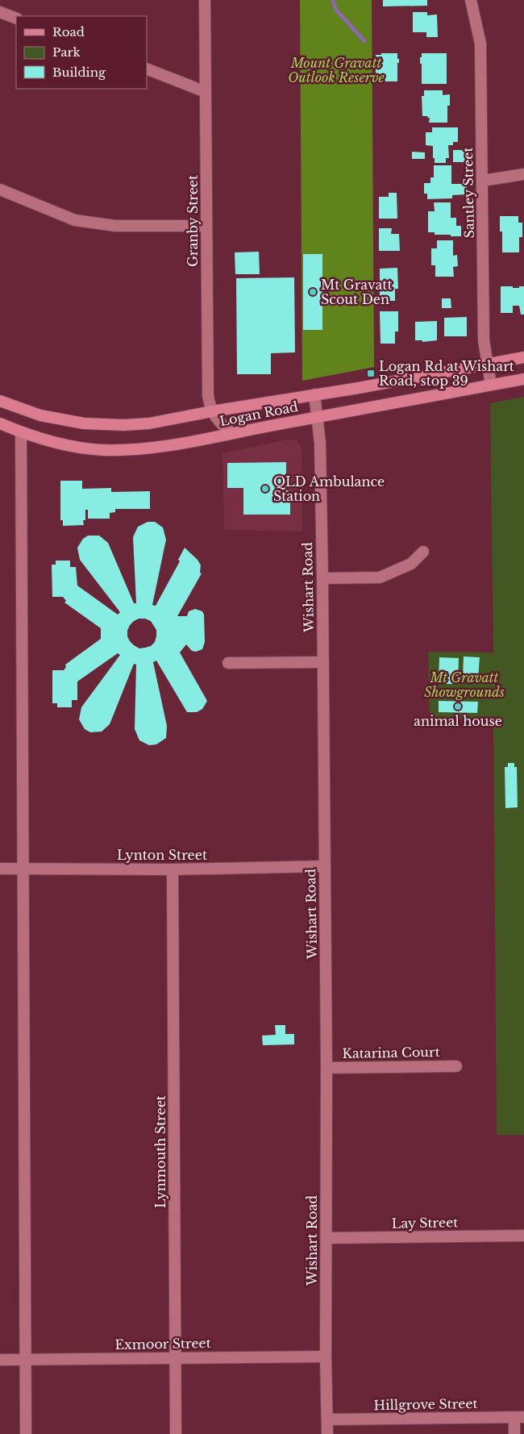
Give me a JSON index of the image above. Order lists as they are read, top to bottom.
{
  "streets": {
    "main road": ["Logan Road"],
    "street": [
      "Santley Street",
      "Granby Street",
      "Wishart Road",
      "Lynton Street",
      "Katarina Court",
      "Lynmouth Street",
      "Lay Street",
      "Exmoor Street",
      "Hillgrove Street"
    ]
  },
  "crossings": [
    ["Santley Street", "Logan Road"],
    ["Granby Street", "Logan Road"],
    ["Logan Road", "Wishart Road"],
    ["Wishart Road", "Lynton Street"],
    ["Wishart Road", "Katarina Court"],
    ["Wishart Road", "Lay Street"],
    ["Wishart Road", "Exmoor Street"],
    ["Wishart Road", "Hillgrove Street"],
    ["Lynton Street", "Lynmouth Street"],
    ["Lynmouth Street", "Exmoor Street"]
  ],
  "parks": ["Mount Gravatt Outlook Reserve", "Mt Gravatt Showgrounds"],
  "places": {
    "other": ["Mt Gravatt Scout Den", "QLD Ambulance Station", "animal house"],
    "transit": ["Logan Rd at Wishart Road, stop 39"]
  },
  "legend": ["Road", "Park", "Building"]
}
